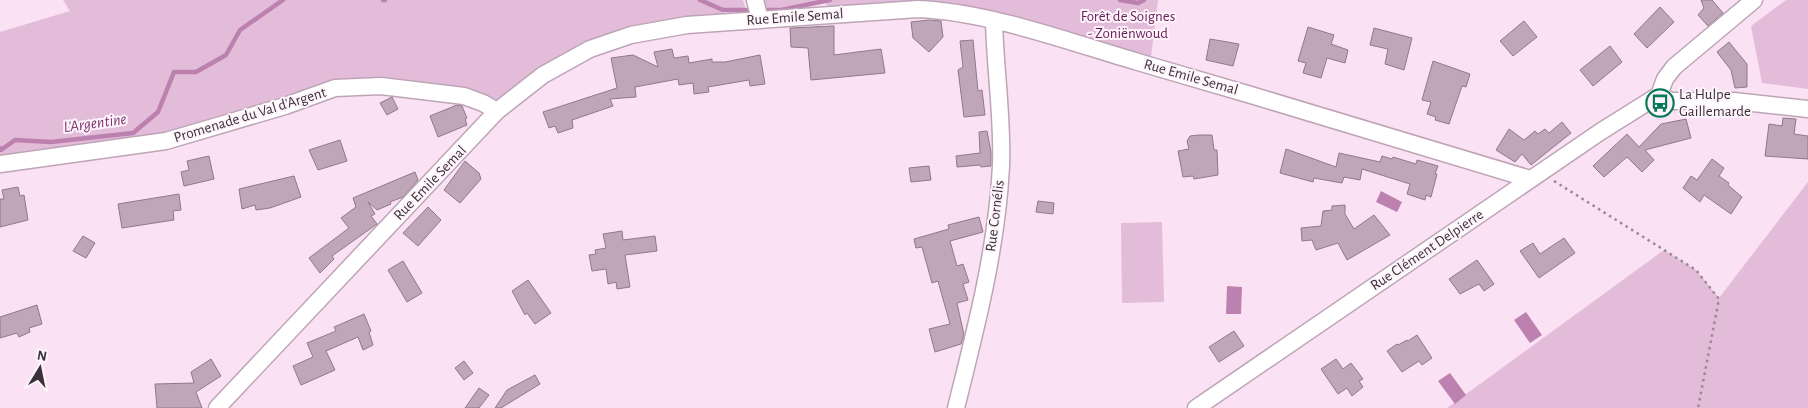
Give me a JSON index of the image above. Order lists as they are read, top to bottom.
{
  "streets": {
    "street": [
      "Rue Emile Semal",
      "Promenade du Val d'Argent",
      "Rue Cornélis",
      "Rue Clément Delpierre"
    ]
  },
  "crossings": [
    ["Rue Emile Semal", "Promenade du Val d'Argent"],
    ["Rue Emile Semal", "Rue Cornélis"],
    ["Rue Emile Semal", "Rue Clément Delpierre"]
  ],
  "water": ["L'Argentine"],
  "parks": ["Forêt de Soignes - Zoniënwoud"],
  "places": {
    "bus stop": ["La Hulpe Gaillemarde"]
  },
  "north": "top"
}
